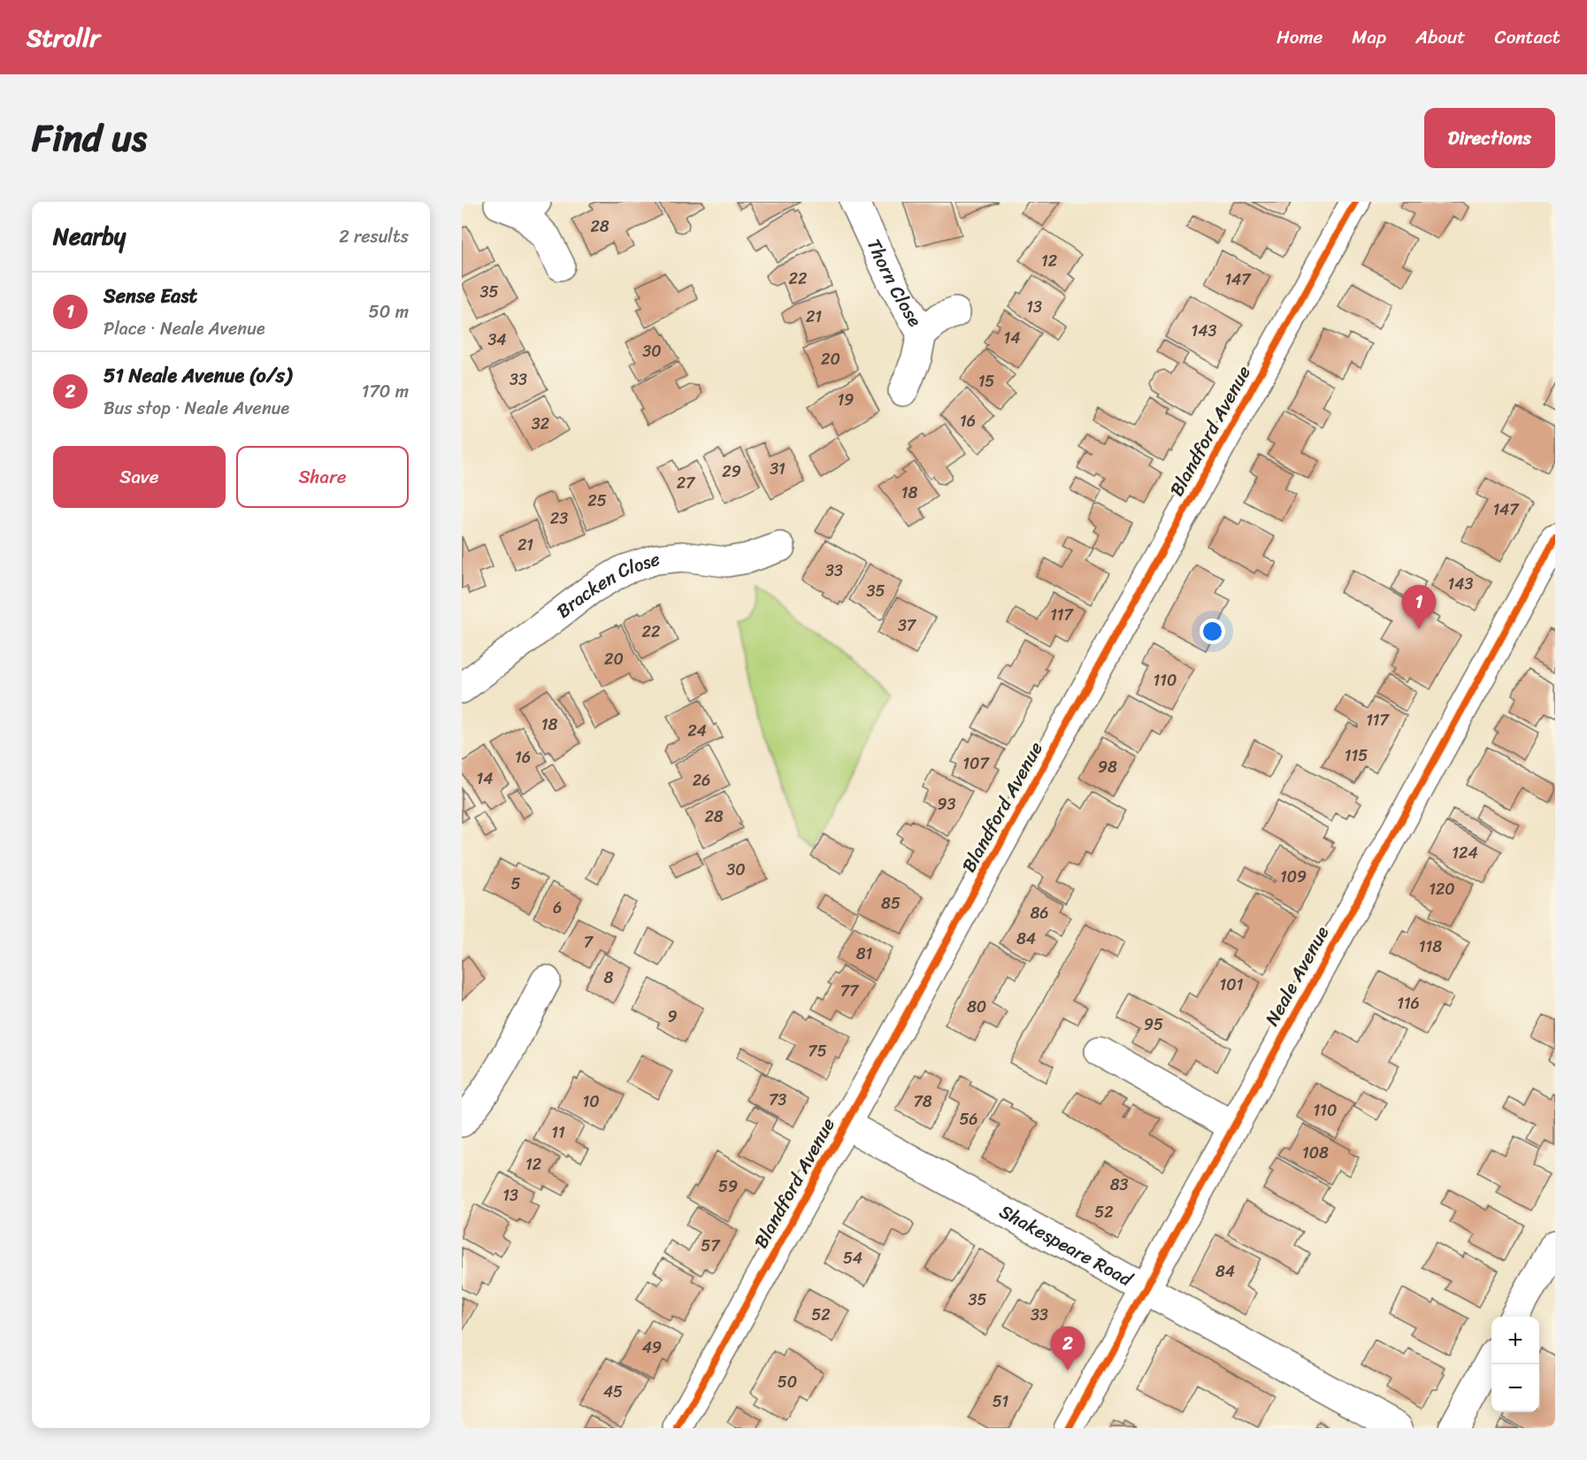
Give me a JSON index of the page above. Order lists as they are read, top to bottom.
{
  "streets": {
    "street": [
      "Thorn Close",
      "Blandford Avenue",
      "Bracken Close",
      "Neale Avenue",
      "Shakespeare Road"
    ]
  },
  "crossings": [
    ["Blandford Avenue", "Shakespeare Road"],
    ["Neale Avenue", "Shakespeare Road"]
  ],
  "house_numbers": [
    "28",
    "12",
    "22",
    "147",
    "35",
    "13",
    "21",
    "143",
    "14",
    "34",
    "30",
    "20",
    "33",
    "15",
    "19",
    "16",
    "32",
    "31",
    "29",
    "27",
    "18",
    "25",
    "147",
    "23",
    "21",
    "33",
    "143",
    "35",
    "117",
    "37",
    "22",
    "20",
    "110",
    "117",
    "18",
    "24",
    "115",
    "16",
    "107",
    "98",
    "14",
    "26",
    "93",
    "28",
    "124",
    "30",
    "109",
    "5",
    "120",
    "85",
    "6",
    "86",
    "84",
    "7",
    "118",
    "81",
    "8",
    "101",
    "77",
    "116",
    "80",
    "9",
    "95",
    "75",
    "73",
    "10",
    "78",
    "110",
    "56",
    "11",
    "108",
    "12",
    "83",
    "59",
    "13",
    "52",
    "57",
    "54",
    "84",
    "35",
    "52",
    "33",
    "49",
    "50",
    "45",
    "51"
  ],
  "page": {
    "header": "Strollr",
    "nav": [
      "Home",
      "Map",
      "About",
      "Contact"
    ],
    "title": "Find us",
    "buttons": [
      "Directions",
      ["Save", "Share"]
    ],
    "heading": ["Nearby", "2 results"],
    "list": [
      {
        "mark": "1",
        "name": "Sense East",
        "note": "Place · Neale Avenue",
        "value": "50 m"
      },
      {
        "mark": "2",
        "name": "51 Neale Avenue (o/s)",
        "note": "Bus stop · Neale Avenue",
        "value": "170 m"
      }
    ],
    "pins": ["1", "2"],
    "map_buttons": ["+", "−"]
  }
}
